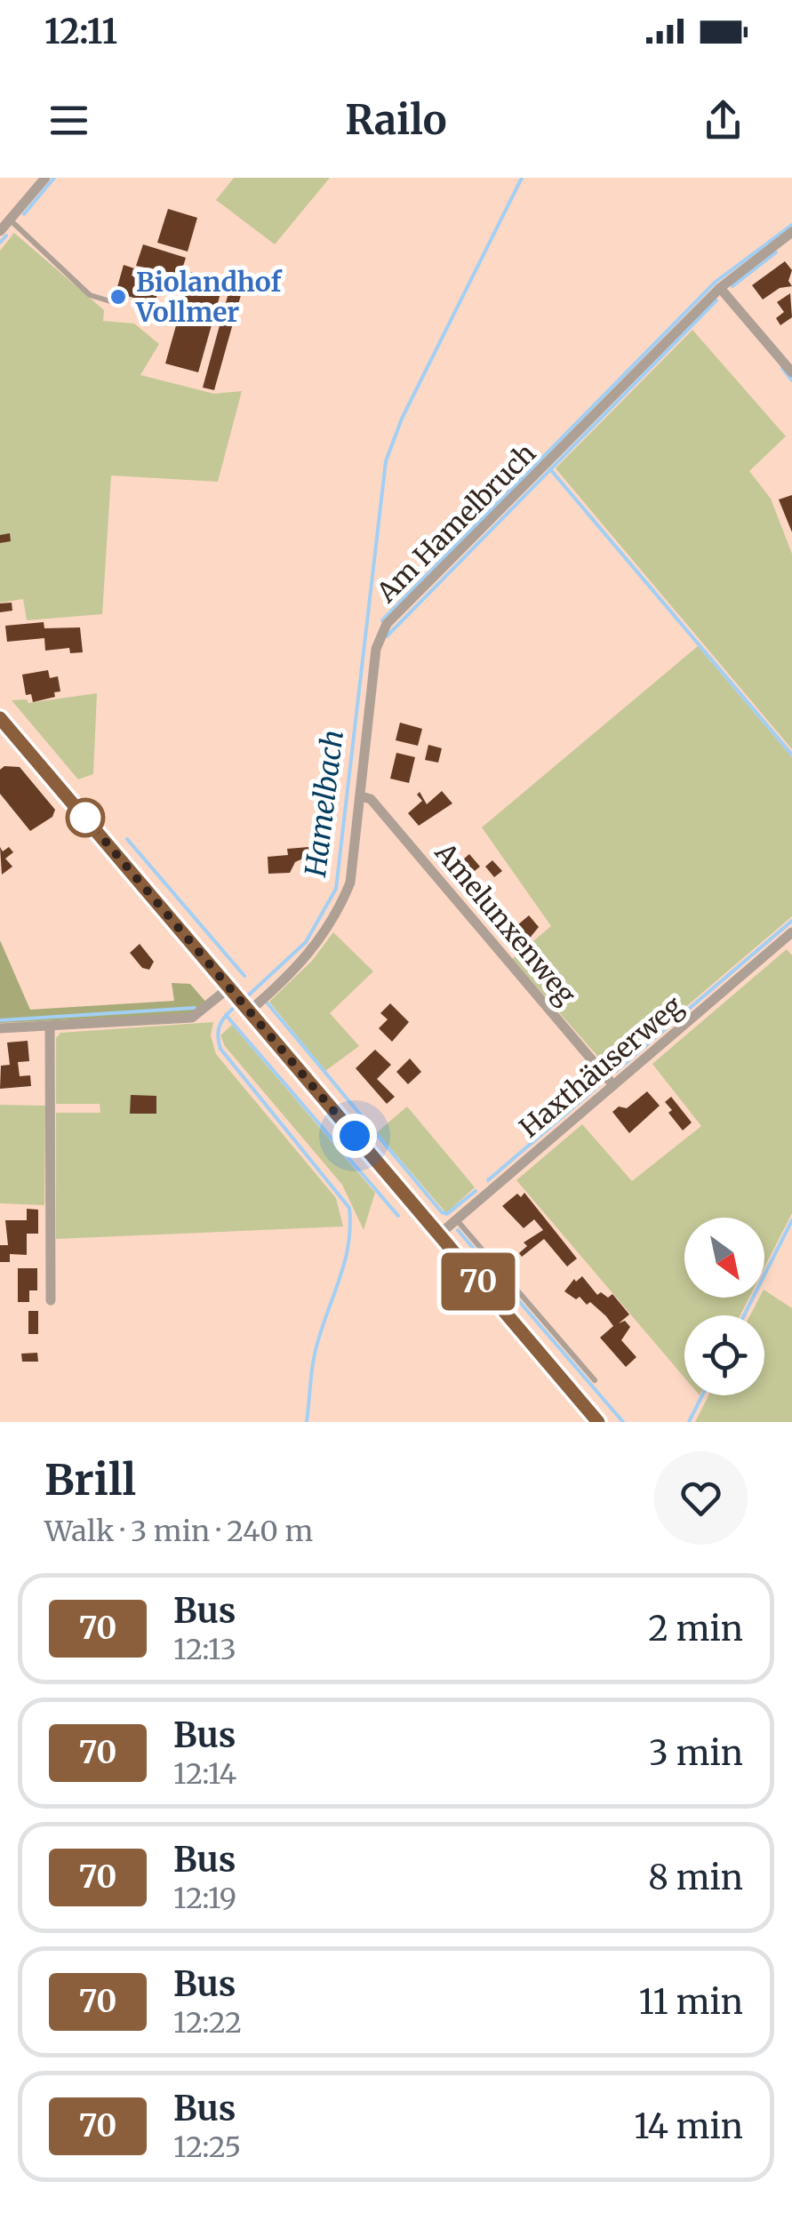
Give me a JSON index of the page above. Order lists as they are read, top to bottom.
{
  "streets": {
    "street": ["Am Hamelbruch", "Amelunxenweg", "Haxthäuserweg"]
  },
  "crossings": [
    ["Am Hamelbruch", "Amelunxenweg"],
    ["Amelunxenweg", "Haxthäuserweg"]
  ],
  "water": ["Hamelbach"],
  "places": ["Biolandhof Vollmer"],
  "lines": ["bus line 70"],
  "north": "bottom right",
  "page": {
    "status": "12:11",
    "header": "Railo",
    "on_map": "70",
    "heading": ["Brill", "Walk · 3 min · 240 m"],
    "list": [
      {
        "mark": "70",
        "name": "Bus",
        "note": "12:13",
        "value": "2 min"
      },
      {
        "mark": "70",
        "name": "Bus",
        "note": "12:14",
        "value": "3 min"
      },
      {
        "mark": "70",
        "name": "Bus",
        "note": "12:19",
        "value": "8 min"
      },
      {
        "mark": "70",
        "name": "Bus",
        "note": "12:22",
        "value": "11 min"
      },
      {
        "mark": "70",
        "name": "Bus",
        "note": "12:25",
        "value": "14 min"
      }
    ]
  }
}
